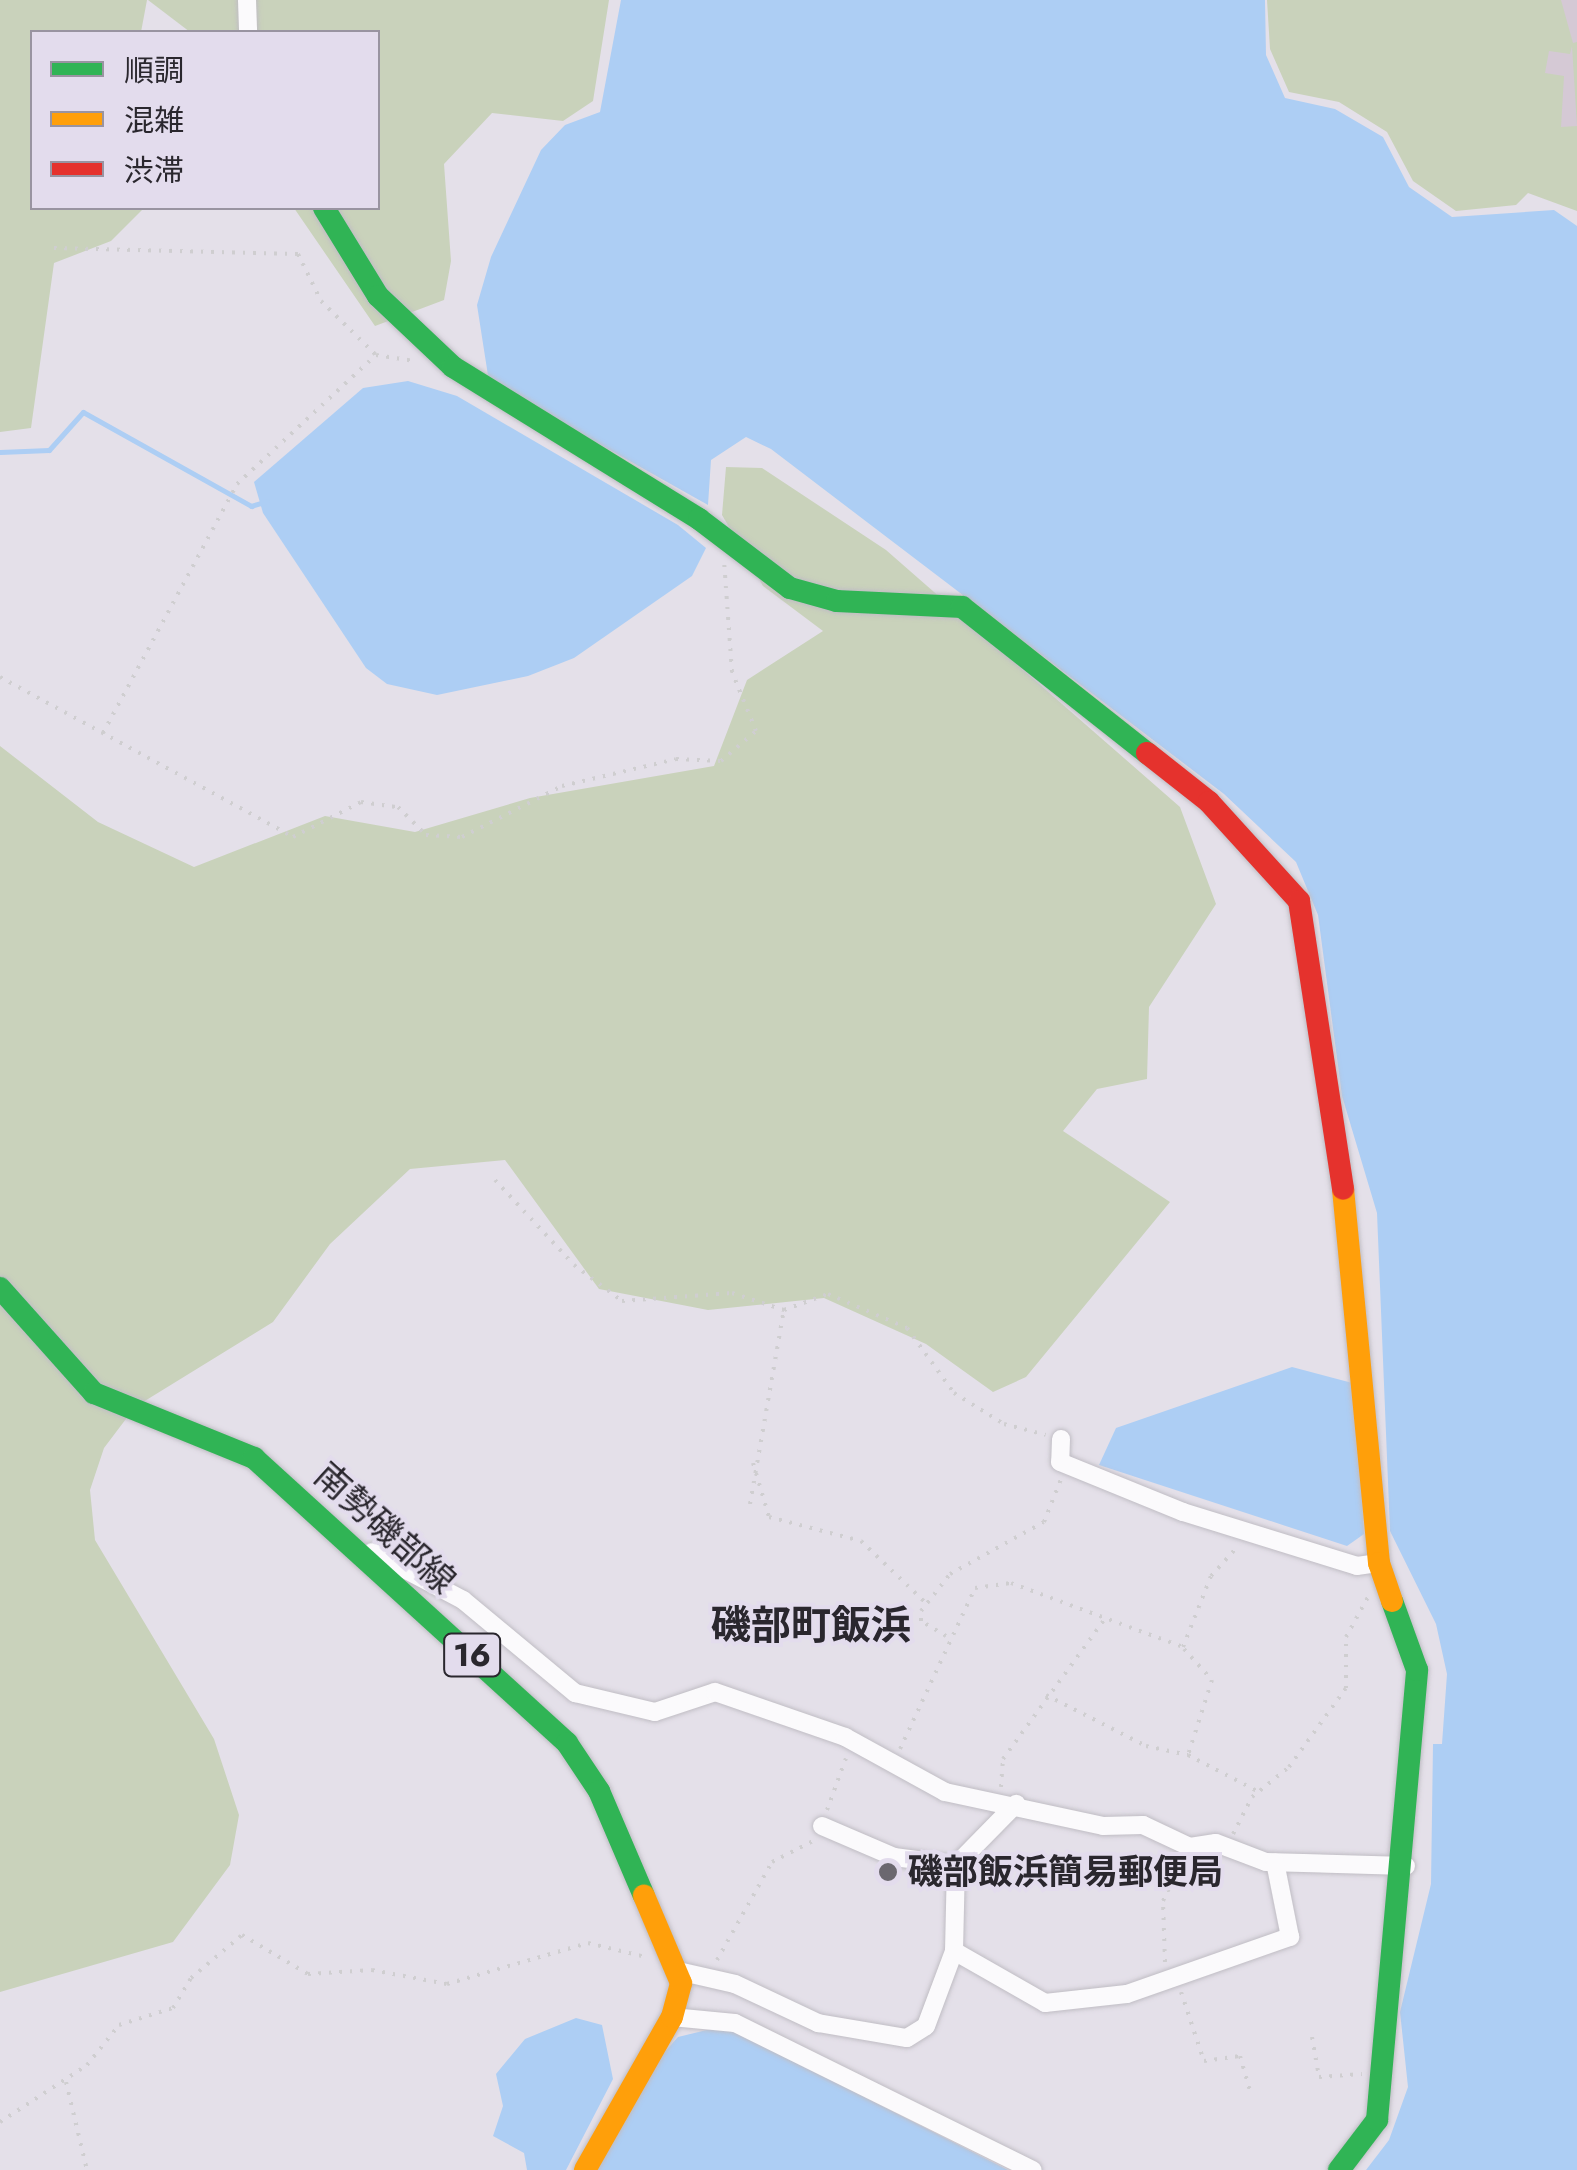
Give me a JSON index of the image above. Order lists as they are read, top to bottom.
{
  "streets": {
    "street": ["南勢磯部線", "16"]
  },
  "districts": ["磯部町飯浜"],
  "places": ["磯部飯浜簡易郵便局"],
  "legend": ["順調", "混雑", "渋滞"]
}
